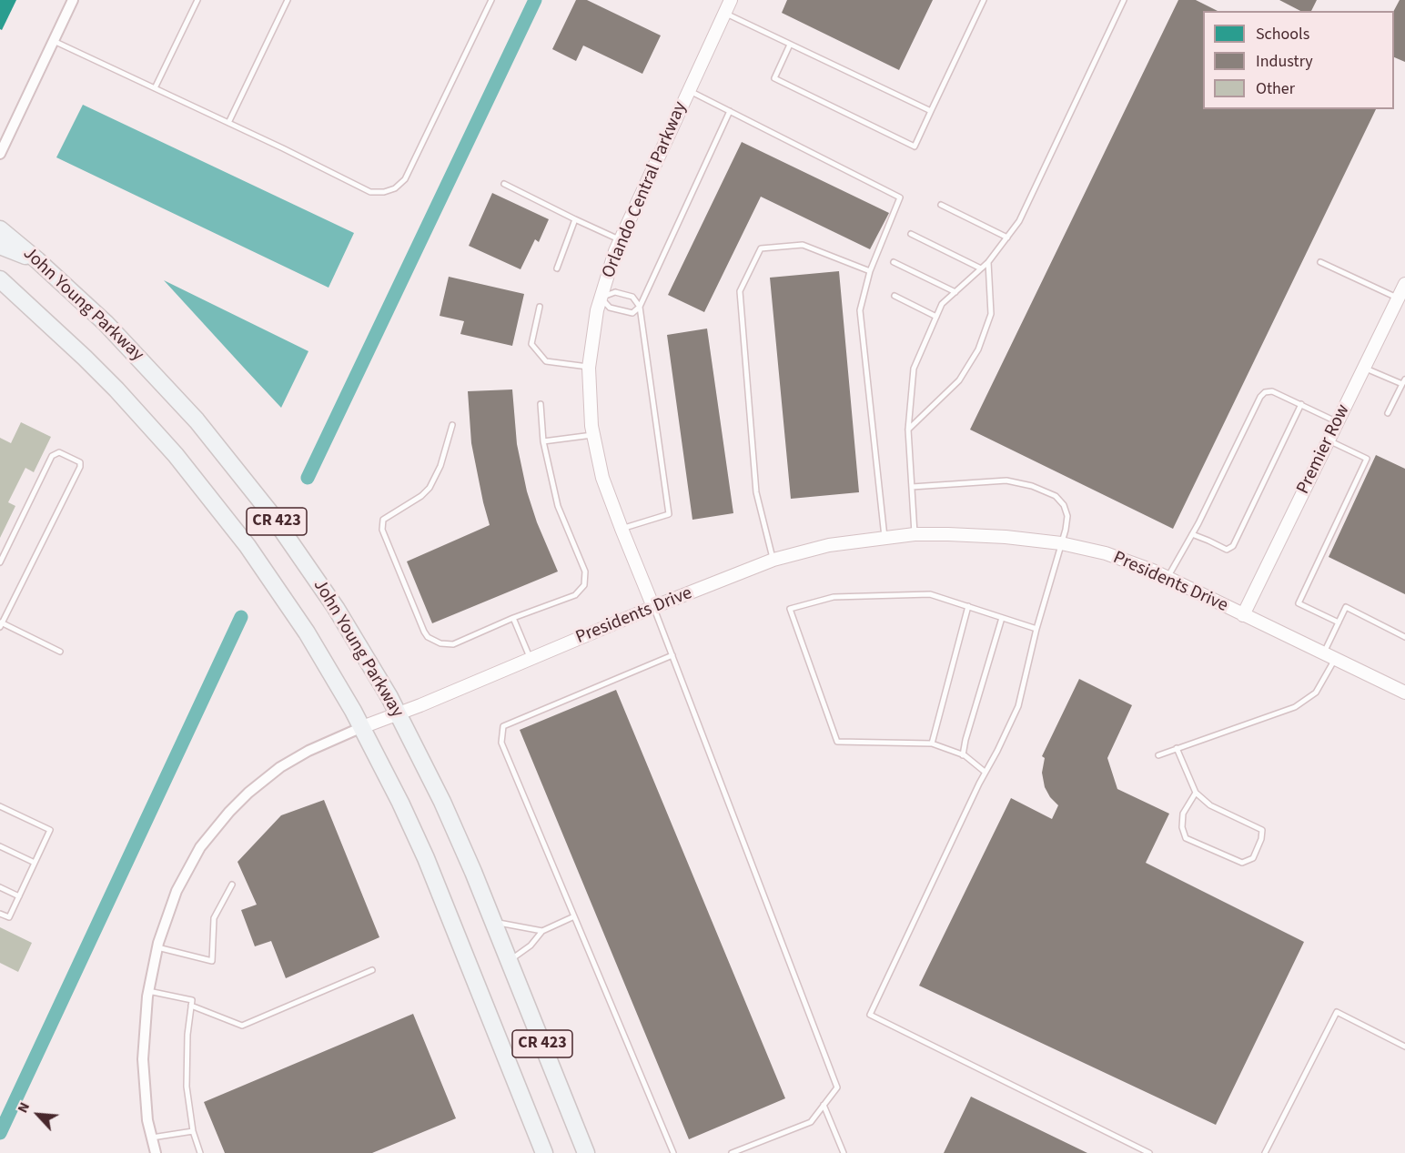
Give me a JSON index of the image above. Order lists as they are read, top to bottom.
{
  "streets": {
    "highway": ["John Young Parkway", "CR 423"],
    "street": ["Orlando Central Parkway", "Premier Row", "Presidents Drive"]
  },
  "crossings": [
    ["Orlando Central Parkway", "Presidents Drive"],
    ["John Young Parkway", "Presidents Drive"],
    ["Premier Row", "Presidents Drive"]
  ],
  "legend": ["Schools", "Industry", "Other"],
  "north": "top left"
}
